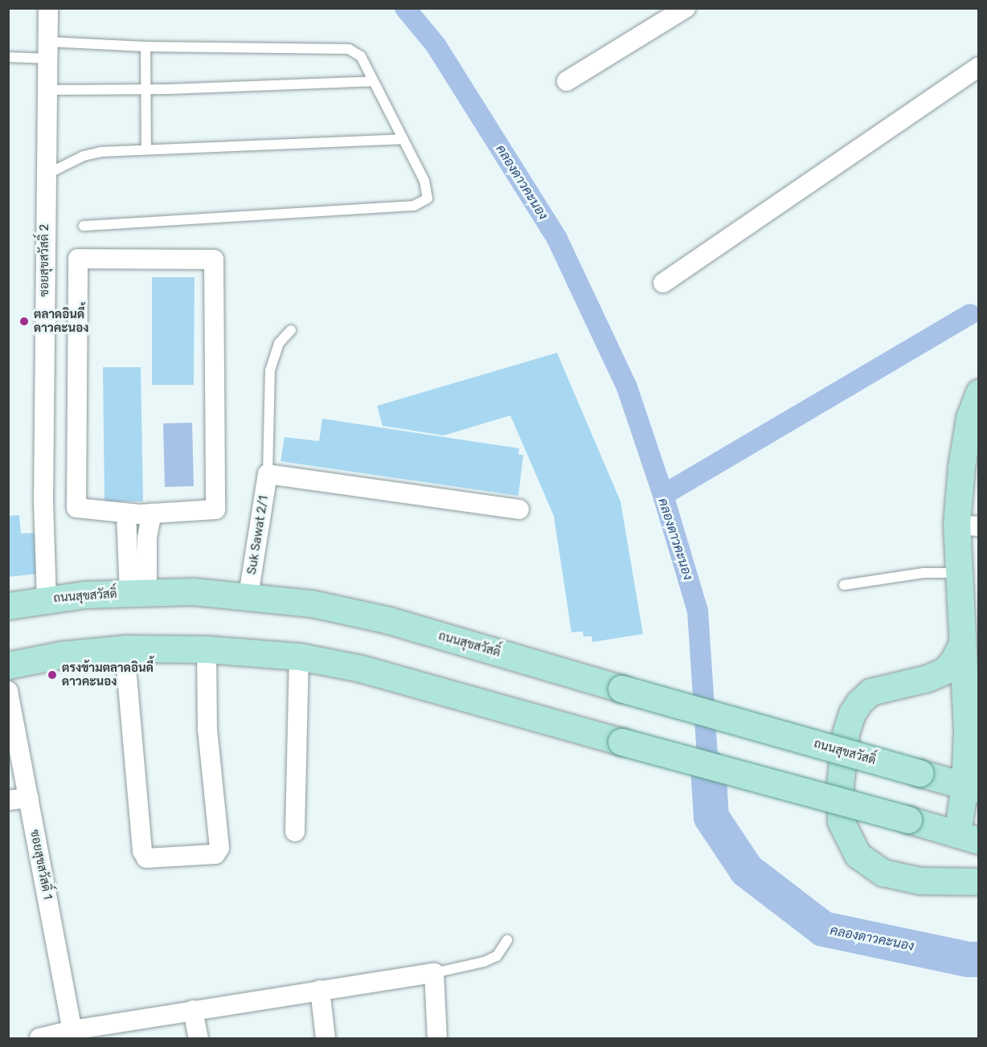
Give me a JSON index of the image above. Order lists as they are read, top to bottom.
{
  "streets": {
    "main road": ["ถนนสุขสวัสดิ์"],
    "street": ["ซอยสุขสวัสดิ์ 2", "Suk Sawat 2/1", "ซอยสุขสวัสดิ์ 1"]
  },
  "crossings": [
    ["ซอยสุขสวัสดิ์ 2", "ถนนสุขสวัสดิ์"],
    ["Suk Sawat 2/1", "ถนนสุขสวัสดิ์"]
  ],
  "water": ["คลองดาวคะนอง"],
  "places": ["ตลาดอินดี้ ดาวคะนอง", "ตรงข้ามตลาดอินดี้ ดาวคะนอง"]
}
